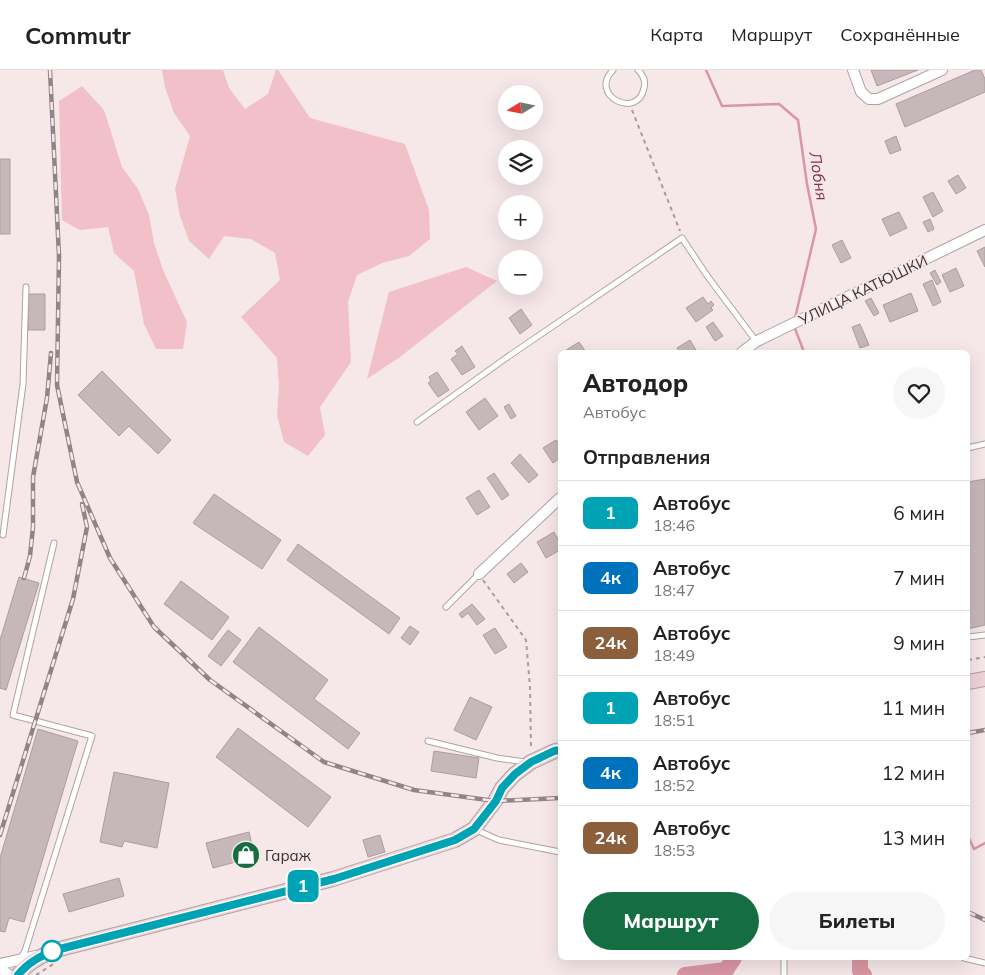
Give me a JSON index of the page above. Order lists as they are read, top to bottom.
{
  "streets": {
    "street": ["УЛИЦА КАТЮШКИ"]
  },
  "water": ["Лобня"],
  "places": {
    "shop": ["Гараж"]
  },
  "lines": ["bus line 1"],
  "north": "left",
  "page": {
    "header": "Commutr",
    "nav": ["Карта", "Маршрут", "Сохранённые"],
    "on_map": "1",
    "map_buttons": ["+", "−"],
    "heading": [
      ["Автодор", "Автобус"],
      "Отправления"
    ],
    "list": [
      {
        "mark": "1",
        "name": "Автобус",
        "note": "18:46",
        "value": "6 мин"
      },
      {
        "mark": "4к",
        "name": "Автобус",
        "note": "18:47",
        "value": "7 мин"
      },
      {
        "mark": "24к",
        "name": "Автобус",
        "note": "18:49",
        "value": "9 мин"
      },
      {
        "mark": "1",
        "name": "Автобус",
        "note": "18:51",
        "value": "11 мин"
      },
      {
        "mark": "4к",
        "name": "Автобус",
        "note": "18:52",
        "value": "12 мин"
      },
      {
        "mark": "24к",
        "name": "Автобус",
        "note": "18:53",
        "value": "13 мин"
      }
    ],
    "buttons": ["Маршрут", "Билеты"]
  }
}
